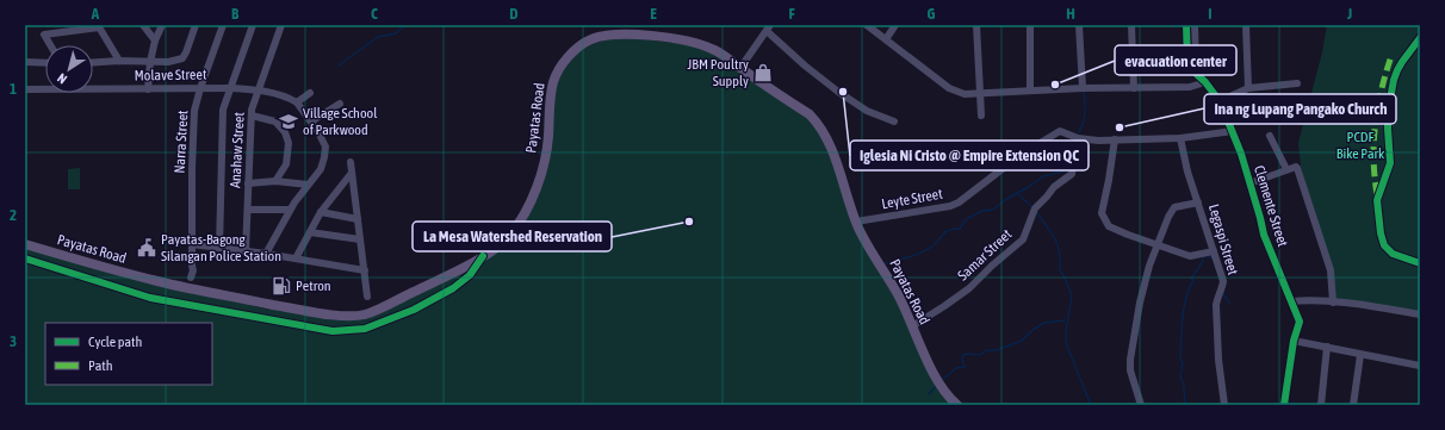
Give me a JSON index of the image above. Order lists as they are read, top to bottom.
{
  "streets": {
    "main road": ["Payatas Road"],
    "street": [
      "Molave Street",
      "Narra Street",
      "Anahaw Street",
      "Leyte Street",
      "Clemente Street",
      "Legaspi Street",
      "Samar Street"
    ]
  },
  "crossings": [
    ["Molave Street", "Narra Street"],
    ["Molave Street", "Anahaw Street"],
    ["Payatas Road", "Narra Street"],
    ["Payatas Road", "Leyte Street"],
    ["Payatas Road", "Samar Street"],
    ["Leyte Street", "Clemente Street"],
    ["Leyte Street", "Legaspi Street"],
    ["Leyte Street", "Samar Street"]
  ],
  "parks": ["PCDF Bike Park"],
  "places": {
    "shop": ["JBM Poultry Supply"],
    "other": [
      "evacuation center",
      "Iglesia Ni Cristo @ Empire Extension QC",
      "Ina ng Lupang Pangako Church",
      "La Mesa Watershed Reservation"
    ],
    "school or university": ["Village School of Parkwood"],
    "public building": ["Payatas-Bagong Silangan Police Station"],
    "fuel station": ["Petron"]
  },
  "legend": ["Cycle path", "Path"],
  "north": "bottom left",
  "grid": {
    "columns": [
      "A",
      "B",
      "C",
      "D",
      "E",
      "F",
      "G",
      "H",
      "I",
      "J"
    ],
    "rows": ["1", "2", "3"]
  }
}
